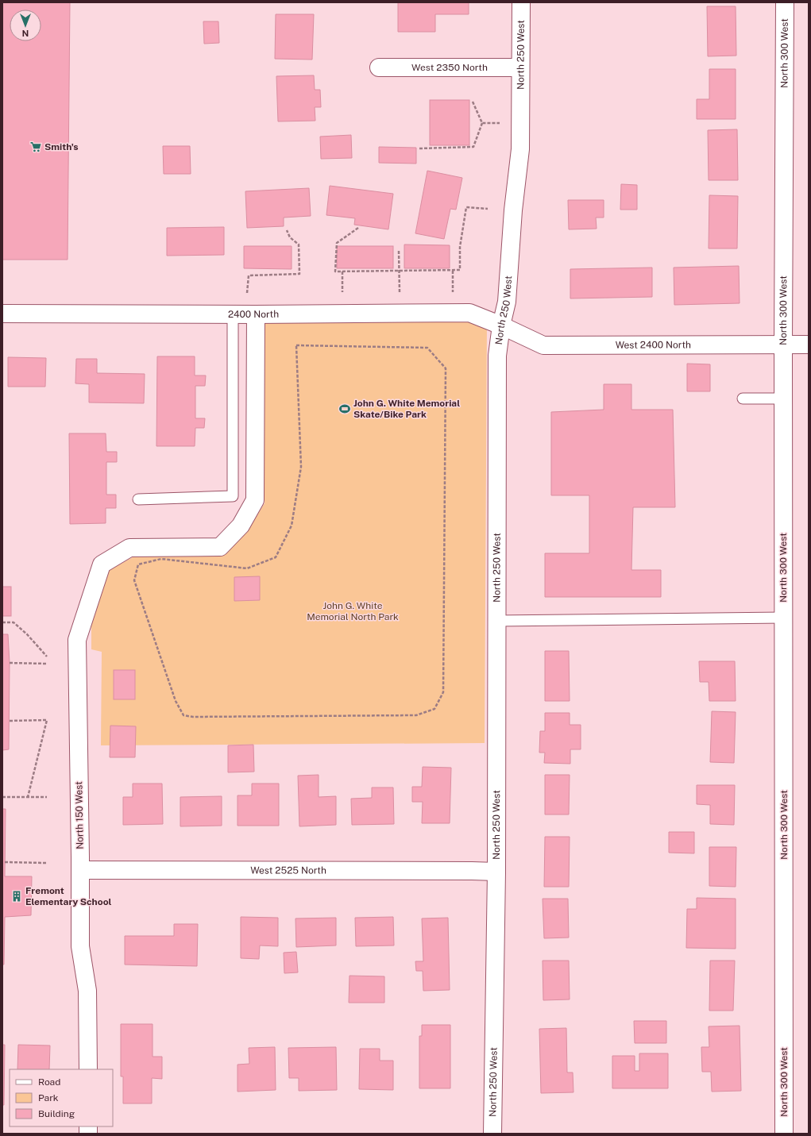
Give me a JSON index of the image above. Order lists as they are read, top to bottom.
{
  "streets": {
    "street": [
      "North 250 West",
      "North 300 West",
      "West 2350 North",
      "2400 North",
      "West 2400 North",
      "North 150 West",
      "West 2525 North"
    ]
  },
  "crossings": [
    ["North 250 West", "West 2350 North"],
    ["North 250 West", "2400 North"],
    ["North 250 West", "West 2400 North"],
    ["North 250 West", "West 2525 North"],
    ["North 300 West", "West 2400 North"],
    ["2400 North", "West 2400 North"],
    ["2400 North", "North 150 West"],
    ["North 150 West", "West 2525 North"]
  ],
  "parks": ["John G. White Memorial North Park"],
  "places": {
    "supermarket": ["Smith's"],
    "sports": ["John G. White Memorial Skate/Bike Park"],
    "building": ["Fremont Elementary School"]
  },
  "legend": ["Road", "Park", "Building"],
  "north": "bottom"
}
